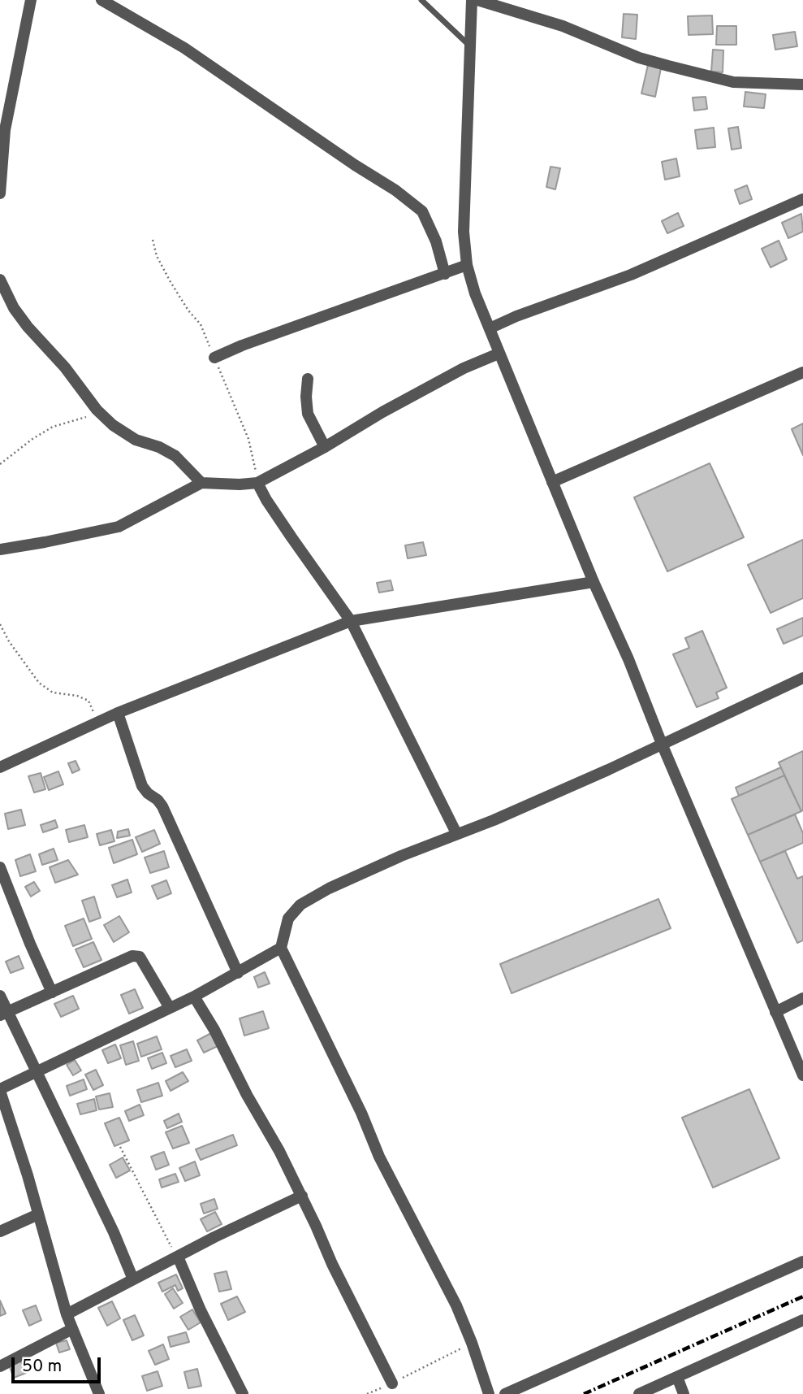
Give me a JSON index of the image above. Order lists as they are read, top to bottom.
{
  "scale_bar": "50 m"
}
